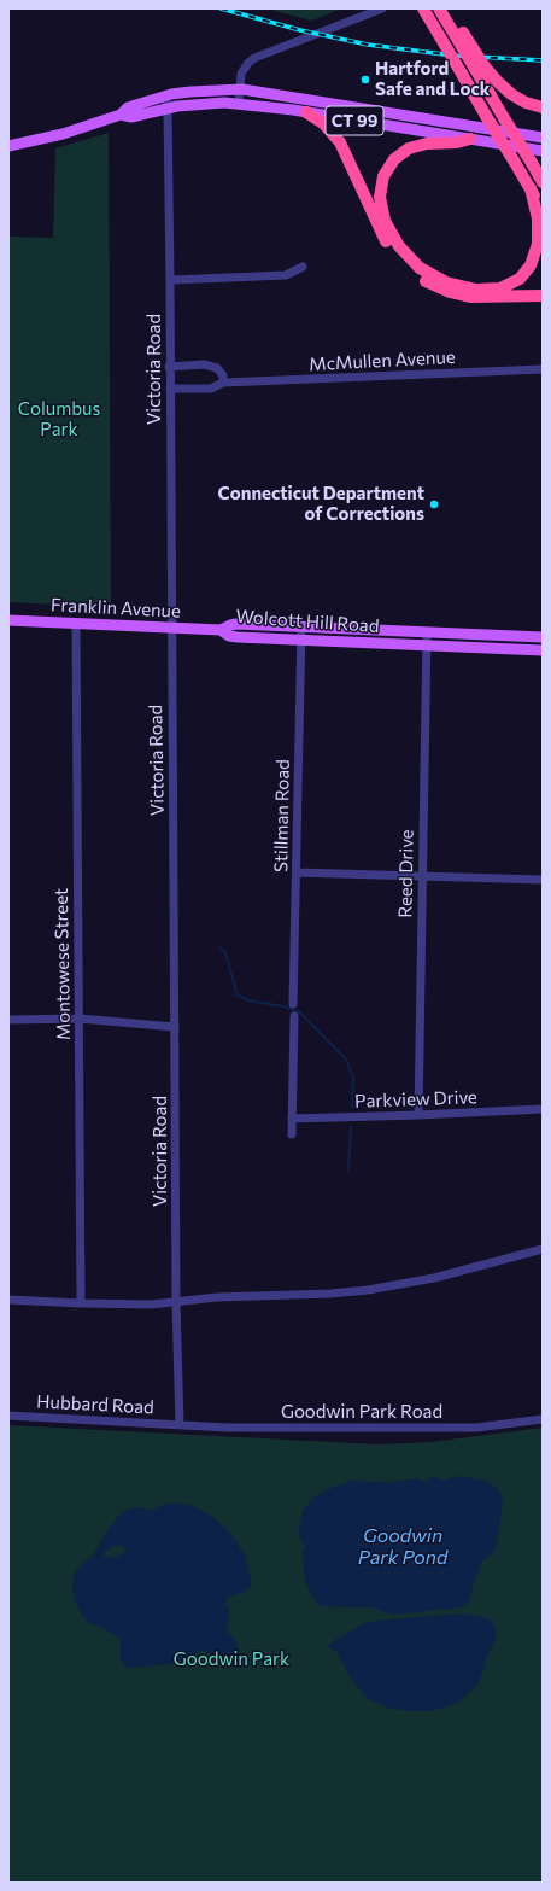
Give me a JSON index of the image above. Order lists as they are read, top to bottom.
{
  "streets": {
    "main road": ["CT 99", "Franklin Avenue", "Wolcott Hill Road"],
    "street": [
      "McMullen Avenue",
      "Victoria Road",
      "Stillman Road",
      "Reed Drive",
      "Montowese Street",
      "Parkview Drive",
      "Hubbard Road",
      "Goodwin Park Road"
    ]
  },
  "crossings": [
    ["McMullen Avenue", "Victoria Road"],
    ["Victoria Road", "Franklin Avenue"],
    ["Victoria Road", "Hubbard Road"],
    ["Victoria Road", "Goodwin Park Road"],
    ["Franklin Avenue", "Wolcott Hill Road"],
    ["Franklin Avenue", "Montowese Street"],
    ["Wolcott Hill Road", "Stillman Road"],
    ["Wolcott Hill Road", "Reed Drive"],
    ["Reed Drive", "Parkview Drive"],
    ["Hubbard Road", "Goodwin Park Road"]
  ],
  "water": ["Goodwin Park Pond"],
  "parks": ["Columbus Park", "Goodwin Park"],
  "places": ["Hartford Safe and Lock", "Connecticut Department of Corrections"]
}
